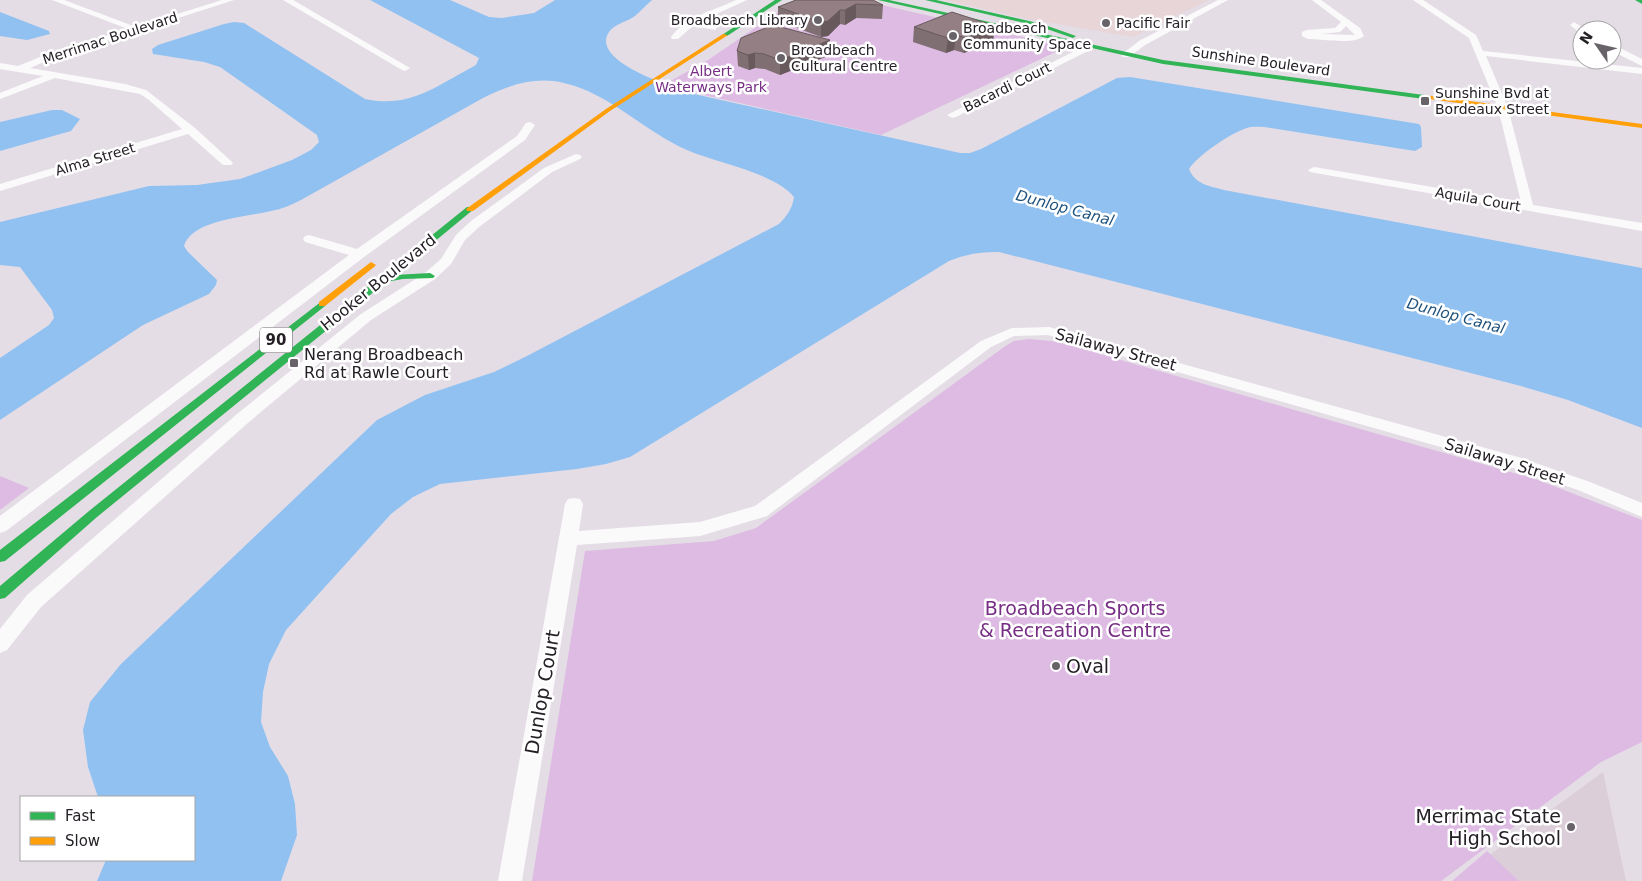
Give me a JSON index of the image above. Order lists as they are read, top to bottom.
{
  "streets": {
    "main road": ["Sunshine Boulevard", "Hooker Boulevard", "90"],
    "street": [
      "Merrimac Boulevard",
      "Bacardi Court",
      "Alma Street",
      "Aquila Court",
      "Sailaway Street",
      "Dunlop Court"
    ]
  },
  "crossings": [
    ["Sunshine Boulevard", "Bacardi Court"],
    ["Sailaway Street", "Dunlop Court"]
  ],
  "water": ["Dunlop Canal"],
  "parks": ["Albert Waterways Park", "Broadbeach Sports & Recreation Centre"],
  "places": {
    "other": [
      "Broadbeach Library",
      "Pacific Fair",
      "Broadbeach Community Space",
      "Broadbeach Cultural Centre",
      "Oval",
      "Merrimac State High School"
    ],
    "transit": ["Sunshine Bvd at Bordeaux Street", "Nerang Broadbeach Rd at Rawle Court"]
  },
  "legend": ["Fast", "Slow"],
  "north": "top left"
}
